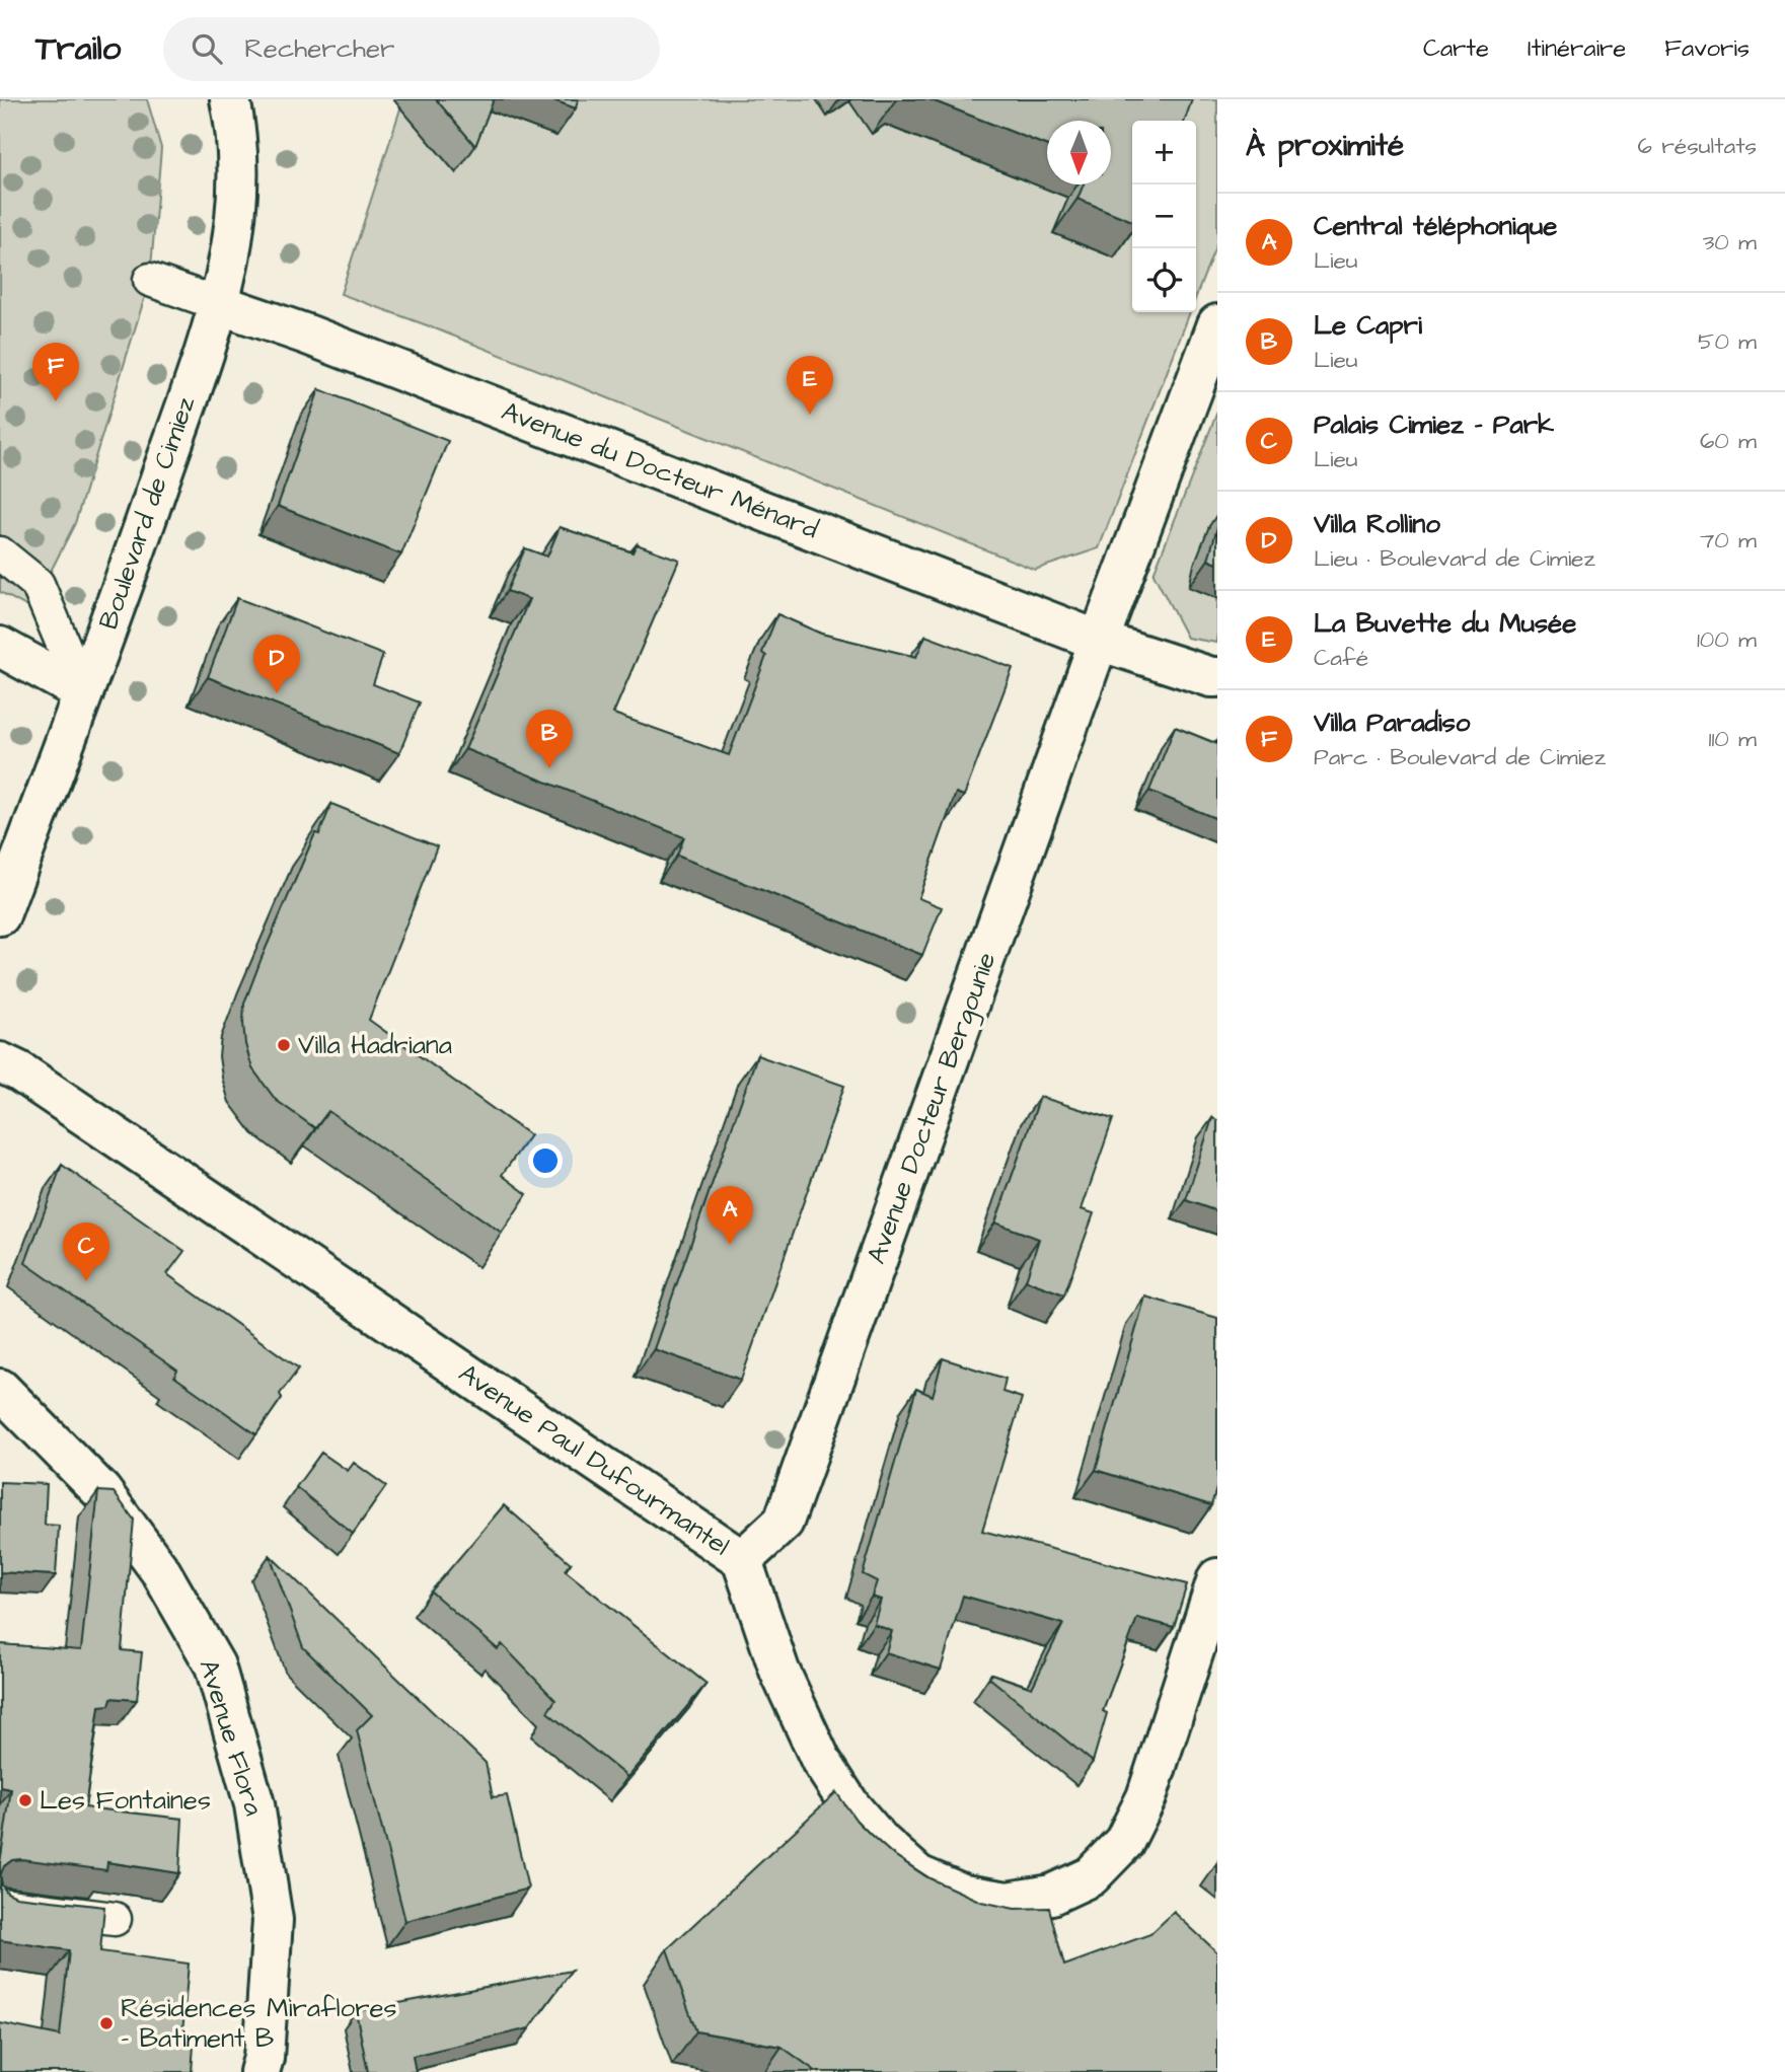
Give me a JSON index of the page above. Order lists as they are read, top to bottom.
{
  "streets": {
    "street": [
      "Avenue du Docteur Ménard",
      "Boulevard de Cimiez",
      "Avenue Docteur Bergounie",
      "Avenue Paul Dufourmantel",
      "Avenue Flora"
    ]
  },
  "crossings": [
    ["Avenue du Docteur Ménard", "Boulevard de Cimiez"],
    ["Avenue du Docteur Ménard", "Avenue Docteur Bergounie"],
    ["Avenue Docteur Bergounie", "Avenue Paul Dufourmantel"]
  ],
  "places": ["Villa Hadriana", "Les Fontaines", "Résidences Miraflores - Batiment B"],
  "north": "bottom",
  "page": {
    "header": "Trailo",
    "search": "Rechercher",
    "nav": ["Carte", "Itinéraire", "Favoris"],
    "heading": ["À proximité", "6 résultats"],
    "map_buttons": ["+", "−"],
    "list": [
      {
        "mark": "A",
        "name": "Central téléphonique",
        "note": "Lieu",
        "value": "30 m"
      },
      {
        "mark": "B",
        "name": "Le Capri",
        "note": "Lieu",
        "value": "50 m"
      },
      {
        "mark": "C",
        "name": "Palais Cimiez - Park",
        "note": "Lieu",
        "value": "60 m"
      },
      {
        "mark": "D",
        "name": "Villa Rollino",
        "note": "Lieu · Boulevard de Cimiez",
        "value": "70 m"
      },
      {
        "mark": "E",
        "name": "La Buvette du Musée",
        "note": "Café",
        "value": "100 m"
      },
      {
        "mark": "F",
        "name": "Villa Paradiso",
        "note": "Parc · Boulevard de Cimiez",
        "value": "110 m"
      }
    ],
    "pins": [
      "F",
      "E",
      "D",
      "B",
      "A",
      "C"
    ]
  }
}
